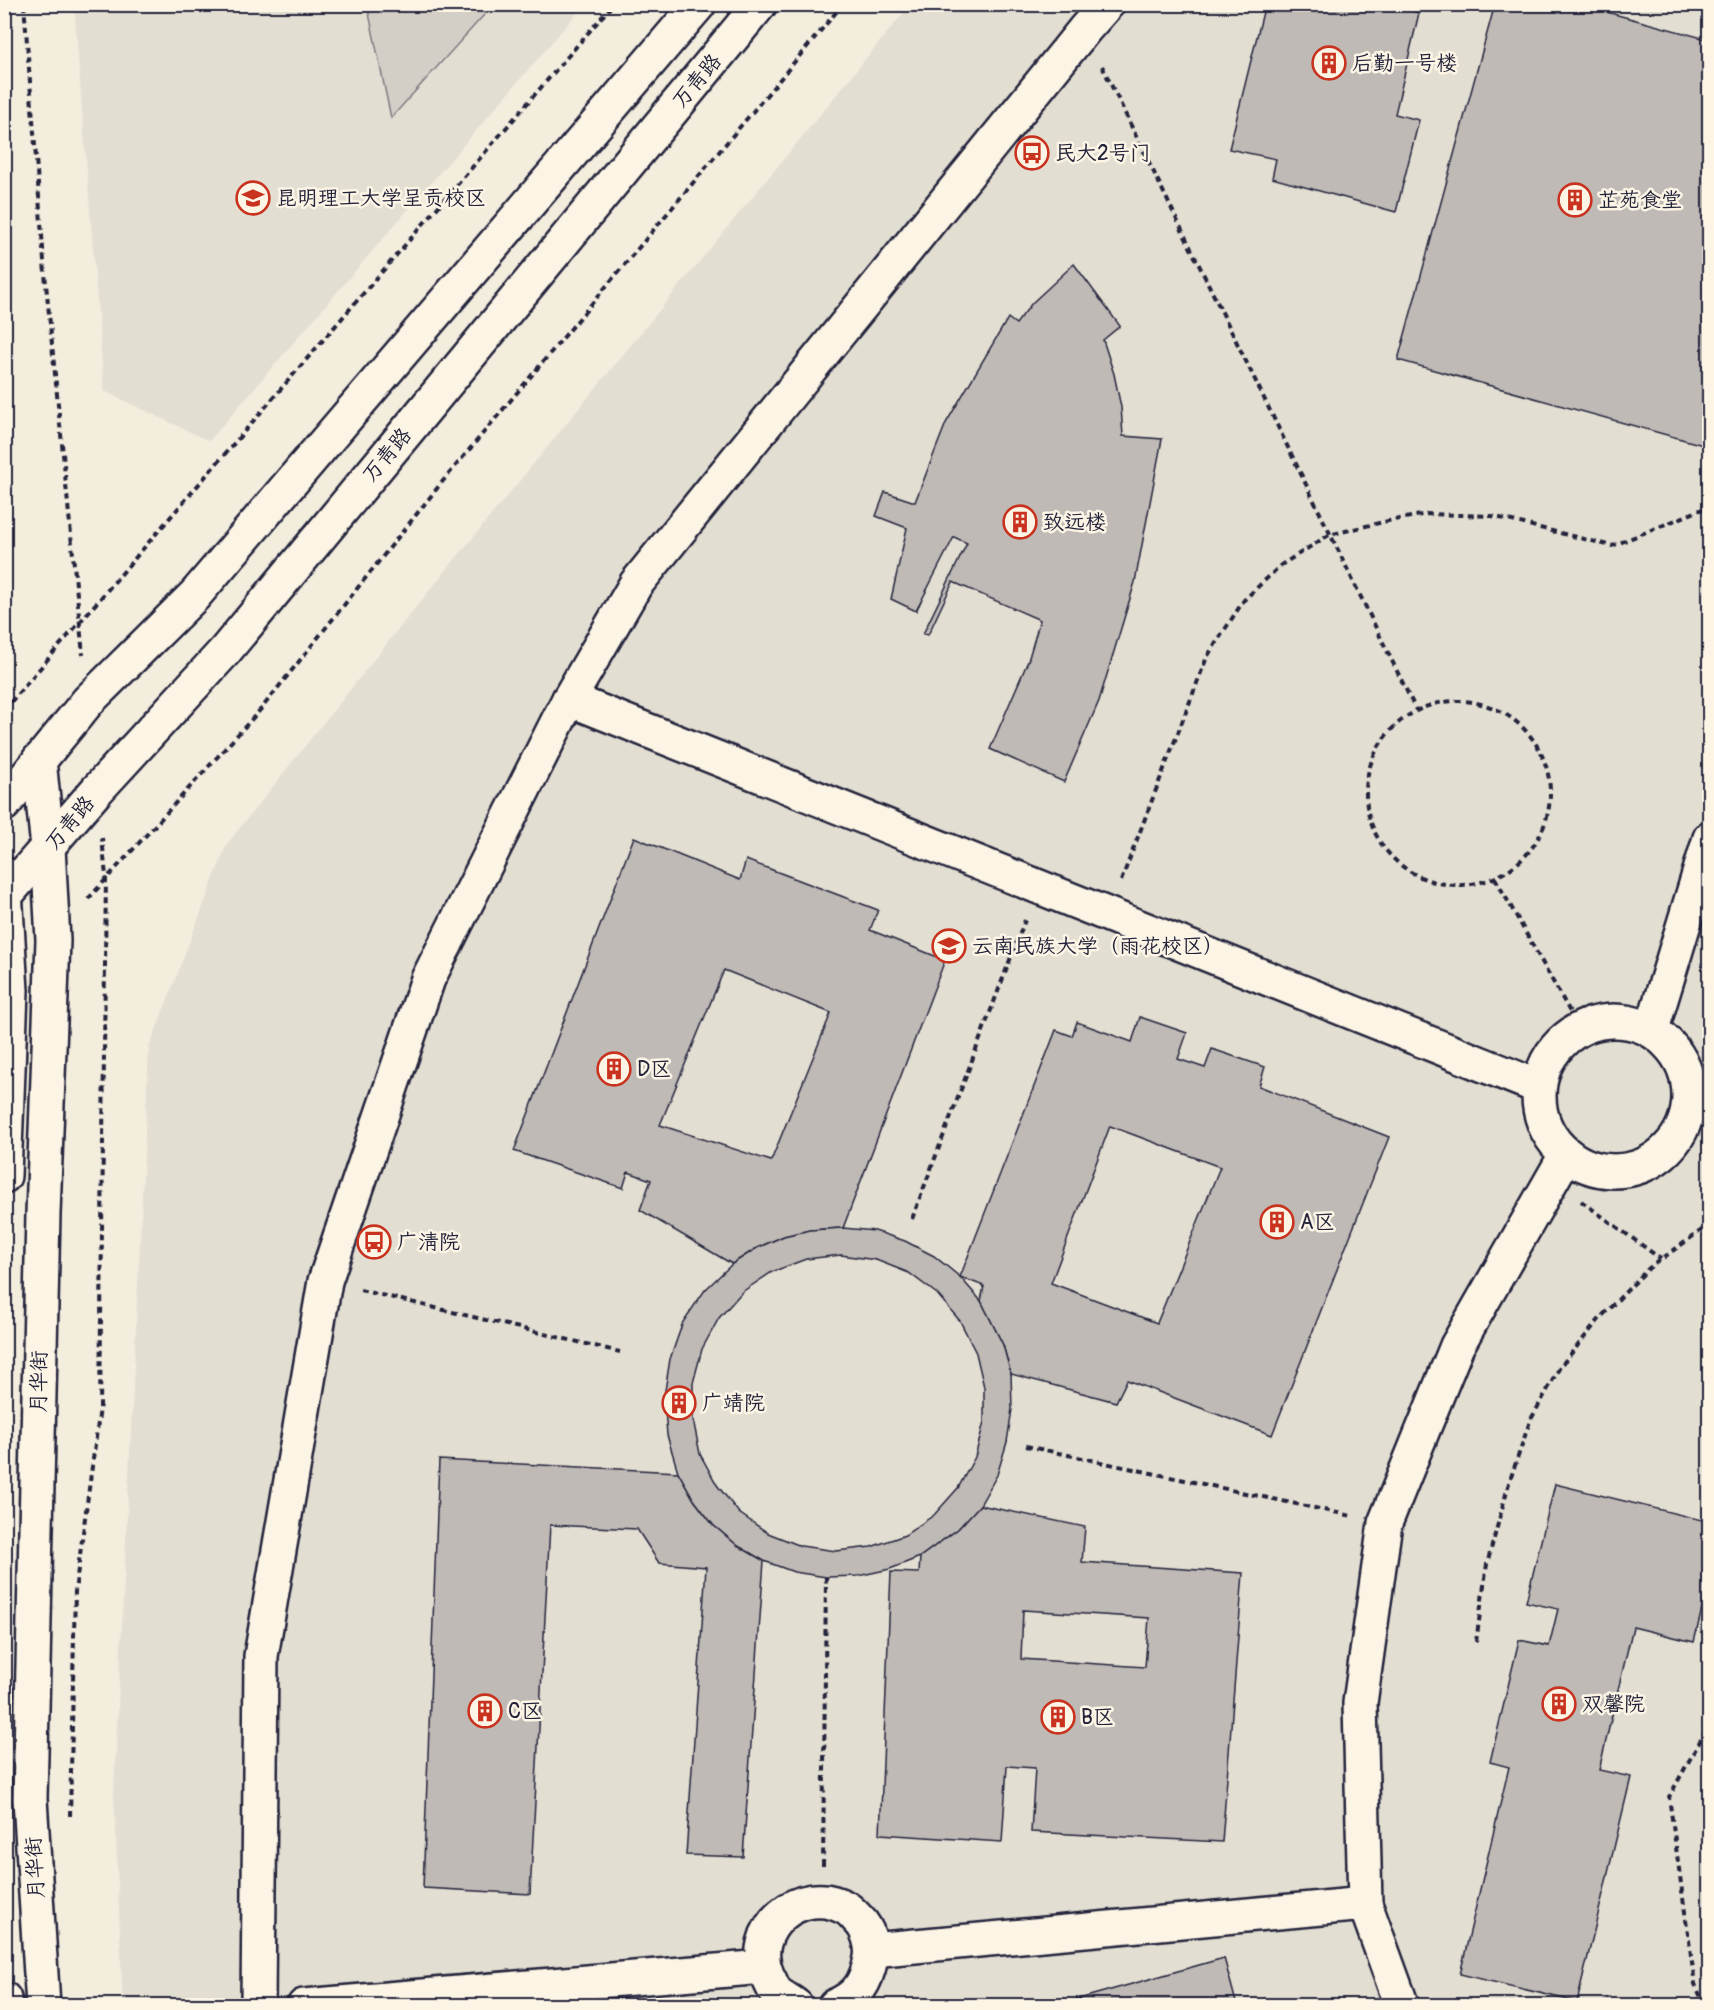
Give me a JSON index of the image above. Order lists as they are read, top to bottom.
{
  "streets": {
    "main road": ["万青路", "月华街"]
  },
  "crossings": [
    ["万青路", "月华街"]
  ],
  "places": {
    "building": [
      "后勤一号楼",
      "芷苑食堂",
      "致远楼",
      "D区",
      "A区",
      "广靖院",
      "双馨院",
      "C区",
      "B区"
    ],
    "bus stop": ["民大2号门", "广清院"],
    "school or university": ["昆明理工大学呈贡校区", "云南民族大学（雨花校区）"]
  }
}
